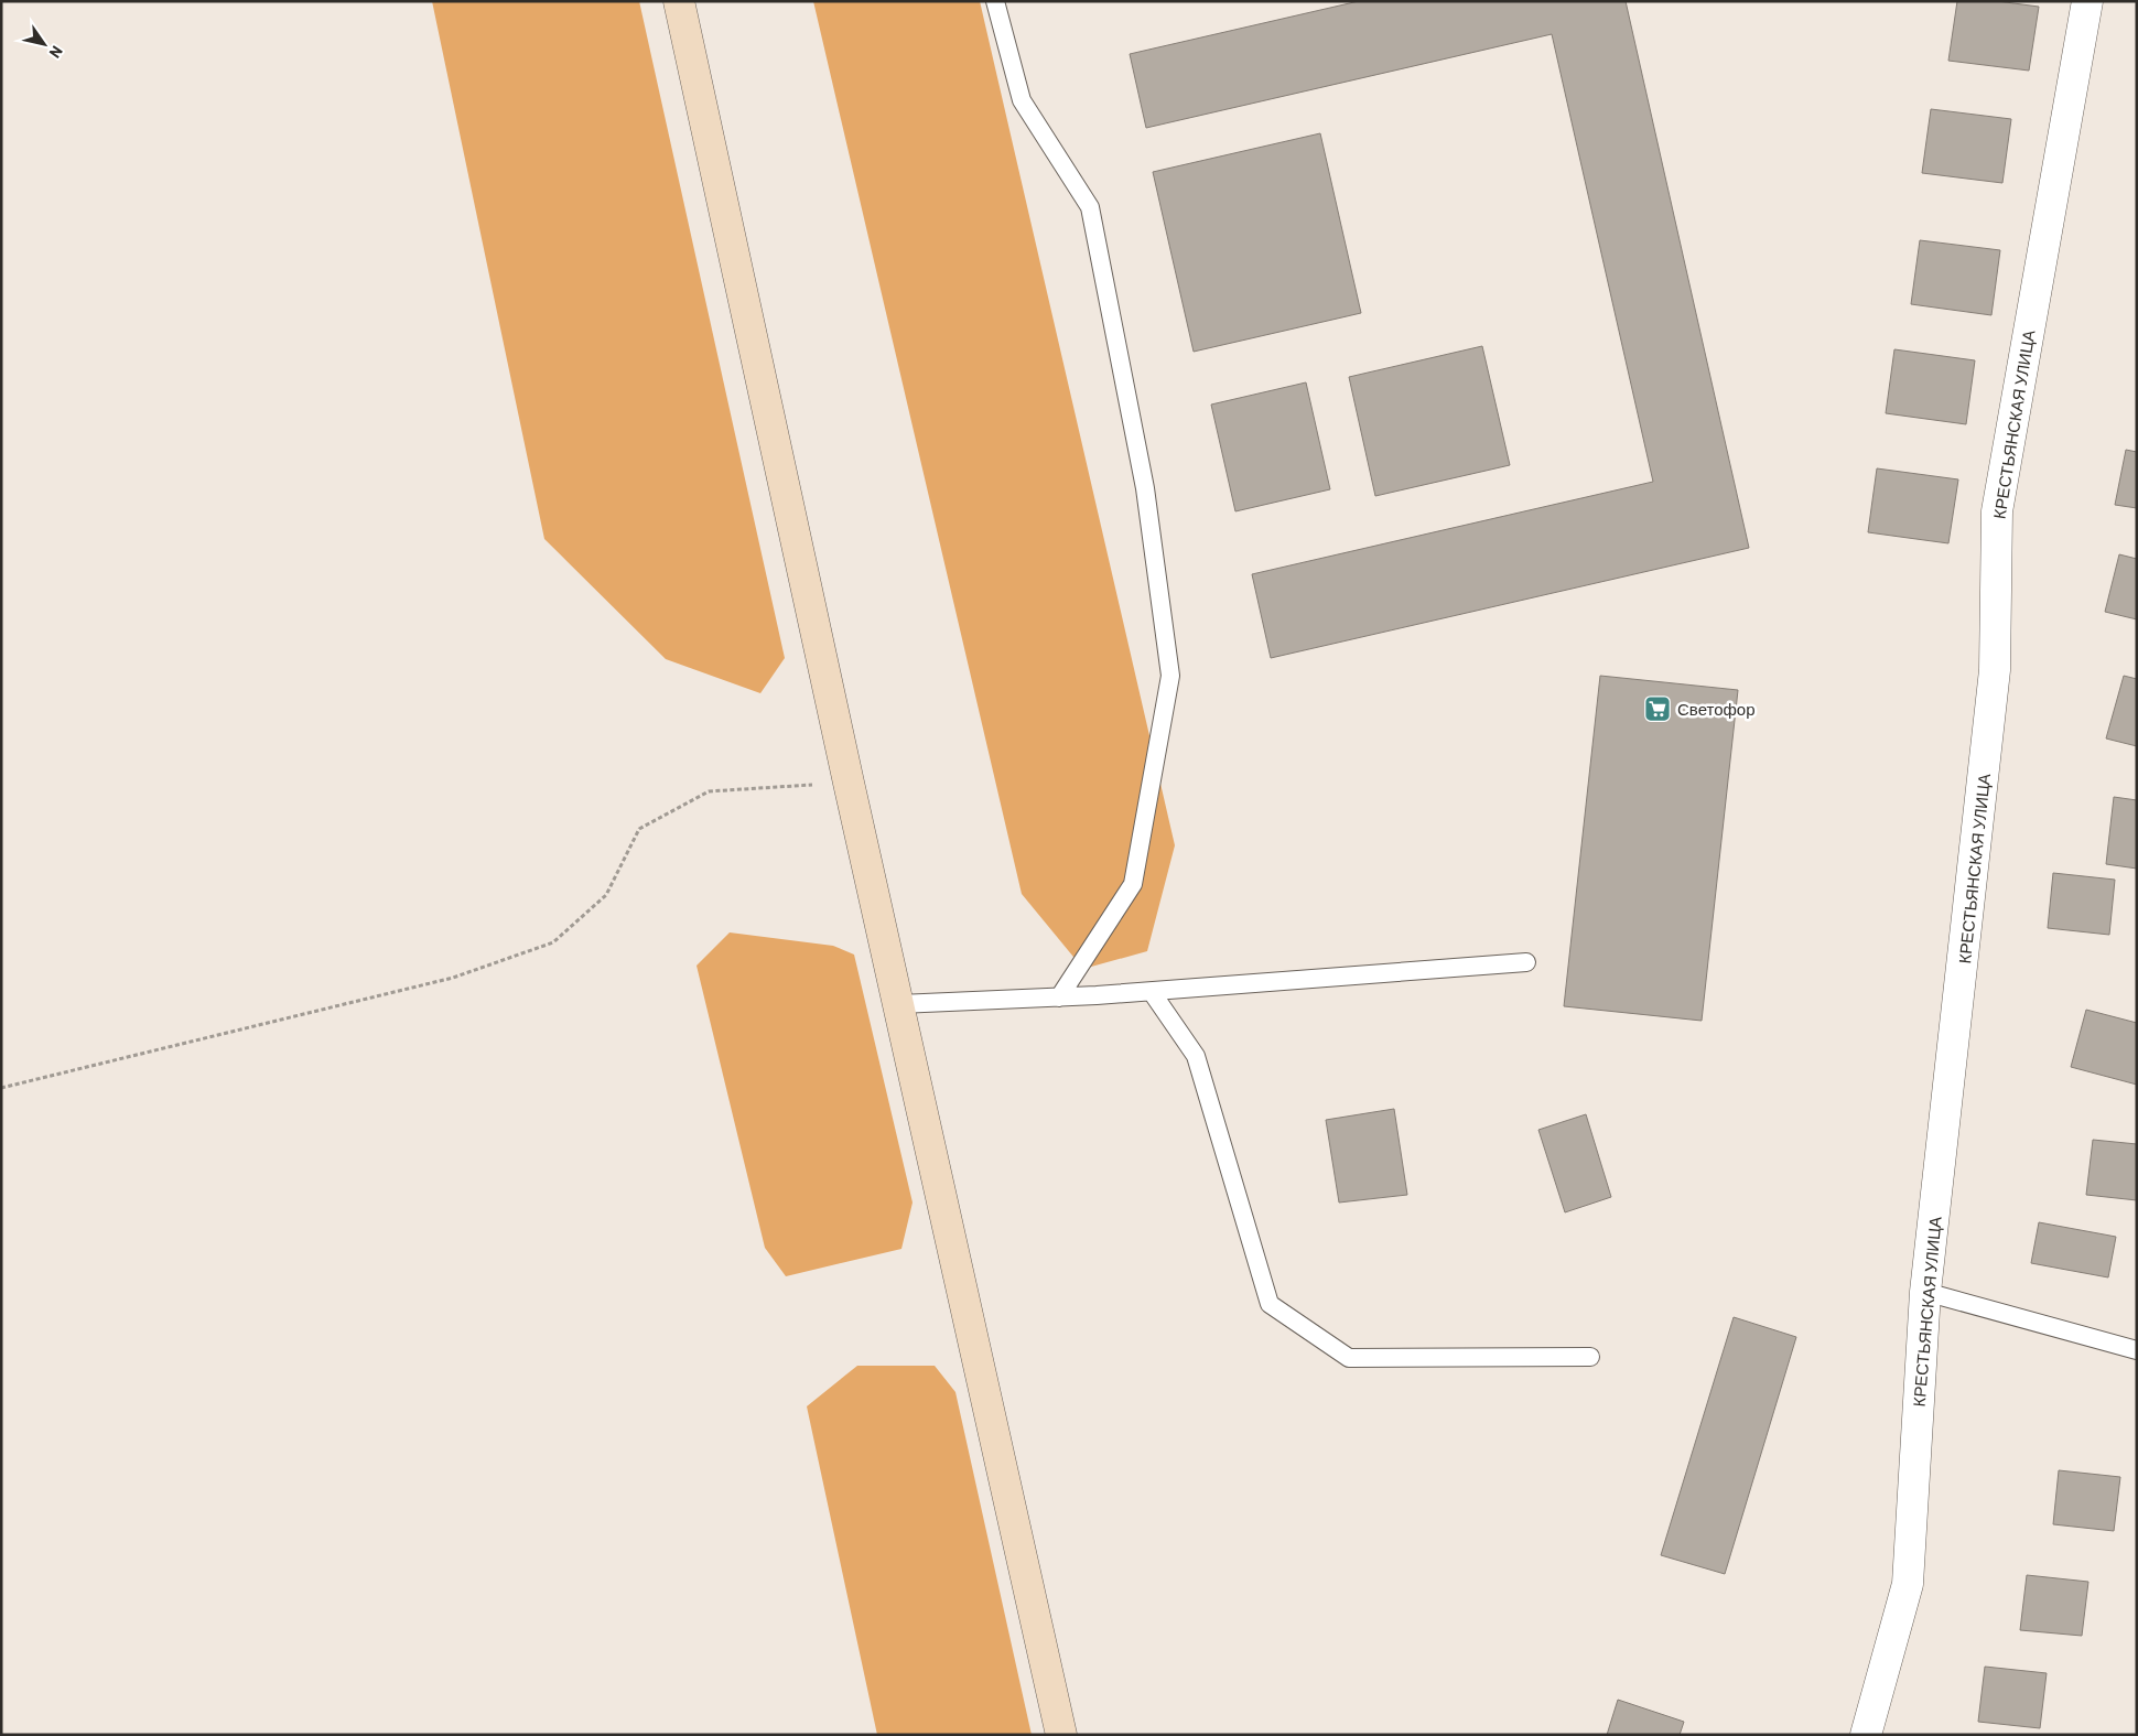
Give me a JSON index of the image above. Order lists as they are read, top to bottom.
{
  "streets": {
    "street": ["КРЕСТЬЯНСКАЯ УЛИЦА"]
  },
  "places": {
    "supermarket": ["Светофор"]
  },
  "north": "bottom right"
}
